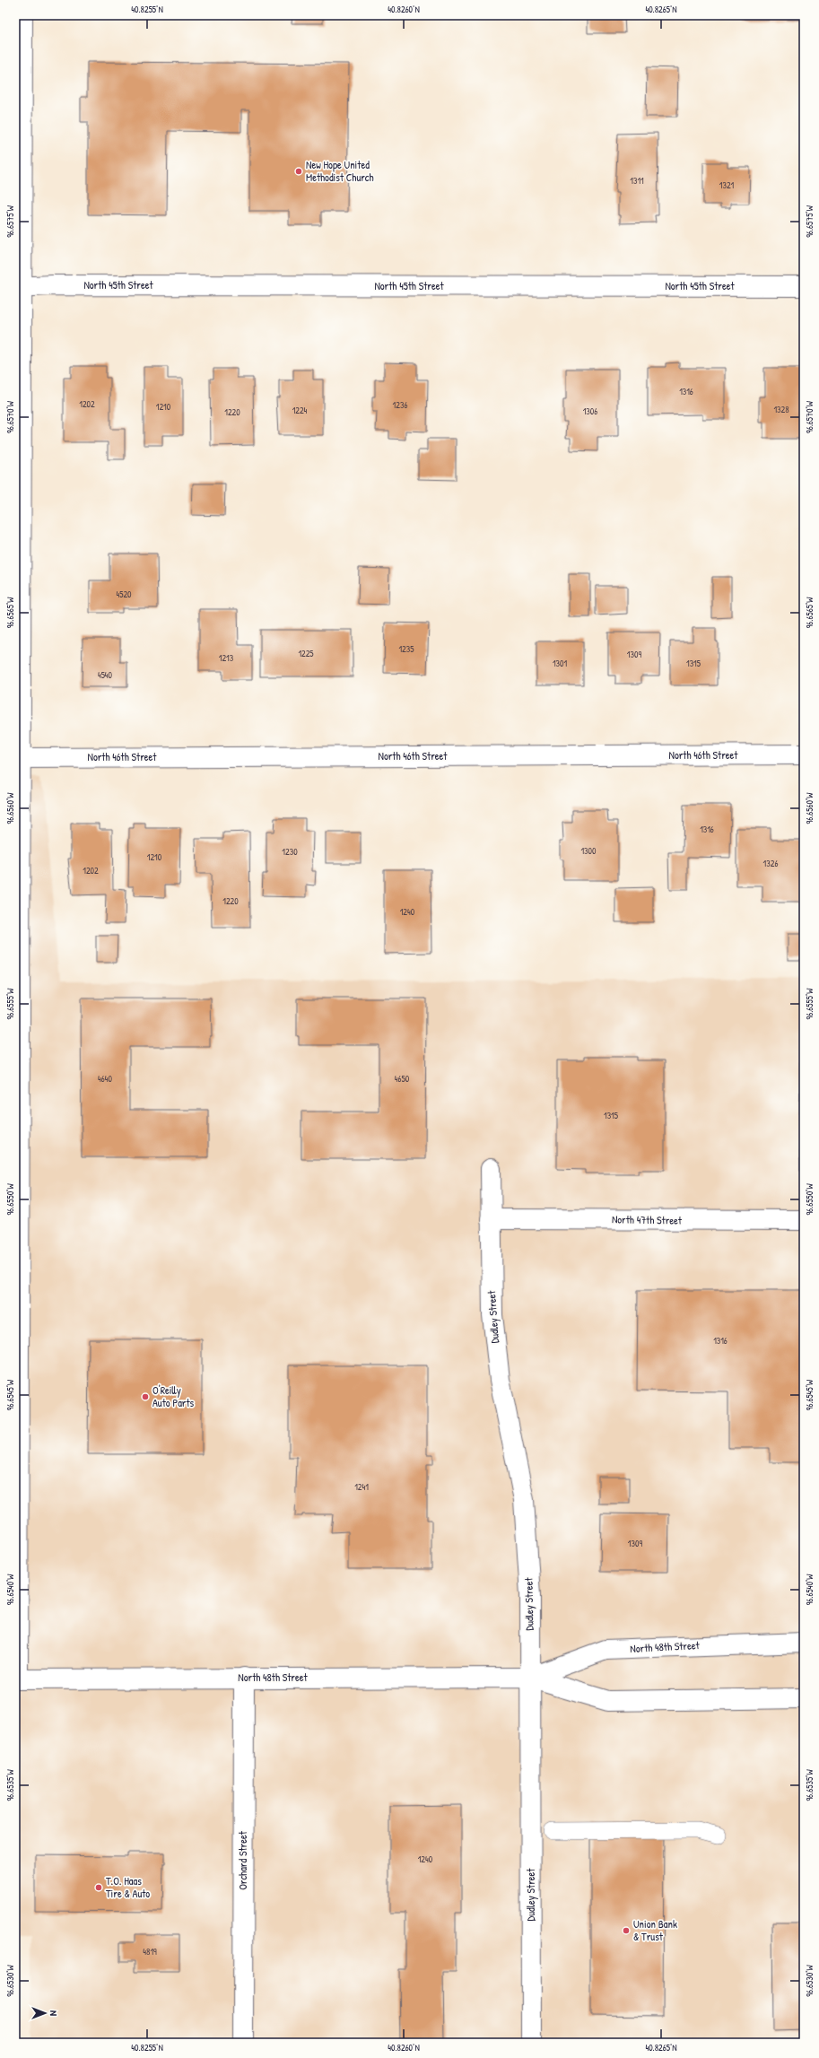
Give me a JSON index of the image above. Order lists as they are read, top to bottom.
{
  "streets": {
    "street": [
      "North 45th Street",
      "North 46th Street",
      "North 47th Street",
      "Dudley Street",
      "North 48th Street",
      "Orchard Street"
    ]
  },
  "crossings": [
    ["North 47th Street", "Dudley Street"],
    ["Dudley Street", "North 48th Street"],
    ["North 48th Street", "Orchard Street"]
  ],
  "places": [
    "New Hope United Methodist Church",
    "O'Reilly Auto Parts",
    "T.O. Haas Tire & Auto",
    "Union Bank & Trust"
  ],
  "house_numbers": [
    "1311",
    "1321",
    "1316",
    "1202",
    "1236",
    "1210",
    "1328",
    "1224",
    "1306",
    "1220",
    "4520",
    "1235",
    "1225",
    "1309",
    "1213",
    "1301",
    "1315",
    "4540",
    "1316",
    "1300",
    "1230",
    "1210",
    "1326",
    "1202",
    "1220",
    "1240",
    "4640",
    "4650",
    "1315",
    "1316",
    "1241",
    "1309",
    "1240",
    "4819"
  ],
  "north": "right",
  "coordinates": [
    "40.8255°N",
    "40.8260°N",
    "40.8265°N",
    "96.6575°W",
    "96.6570°W",
    "96.6565°W",
    "96.6560°W",
    "96.6555°W",
    "96.6550°W",
    "96.6545°W",
    "96.6540°W",
    "96.6535°W",
    "96.6530°W"
  ]
}
